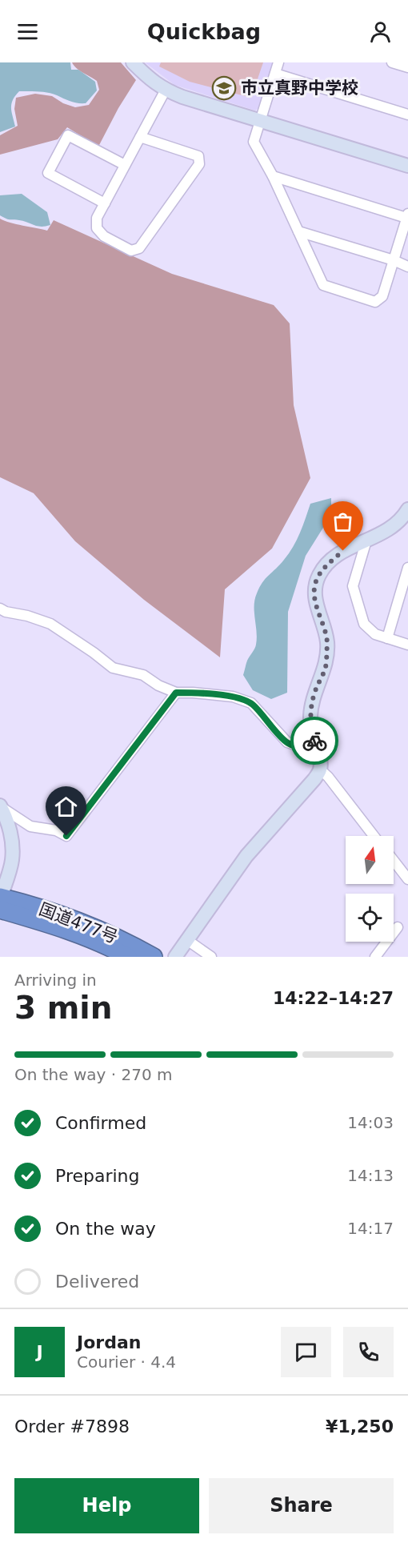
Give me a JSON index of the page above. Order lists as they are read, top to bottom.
{
  "streets": {
    "highway": ["国道477号"]
  },
  "places": {
    "school or university": ["市立真野中学校"]
  },
  "north": "top",
  "page": {
    "header": "Quickbag",
    "heading": ["3 min", "Arriving in", "14:22–14:27"],
    "panel": [
      "Jordan",
      "Courier · 4.4",
      "Order #7898",
      "¥1,250"
    ],
    "bar": "On the way · 270 m",
    "list": [
      ["Confirmed", "14:03"],
      ["Preparing", "14:13"],
      ["On the way", "14:17"],
      "Delivered"
    ],
    "round": "J",
    "buttons": ["Help", "Share"]
  }
}
